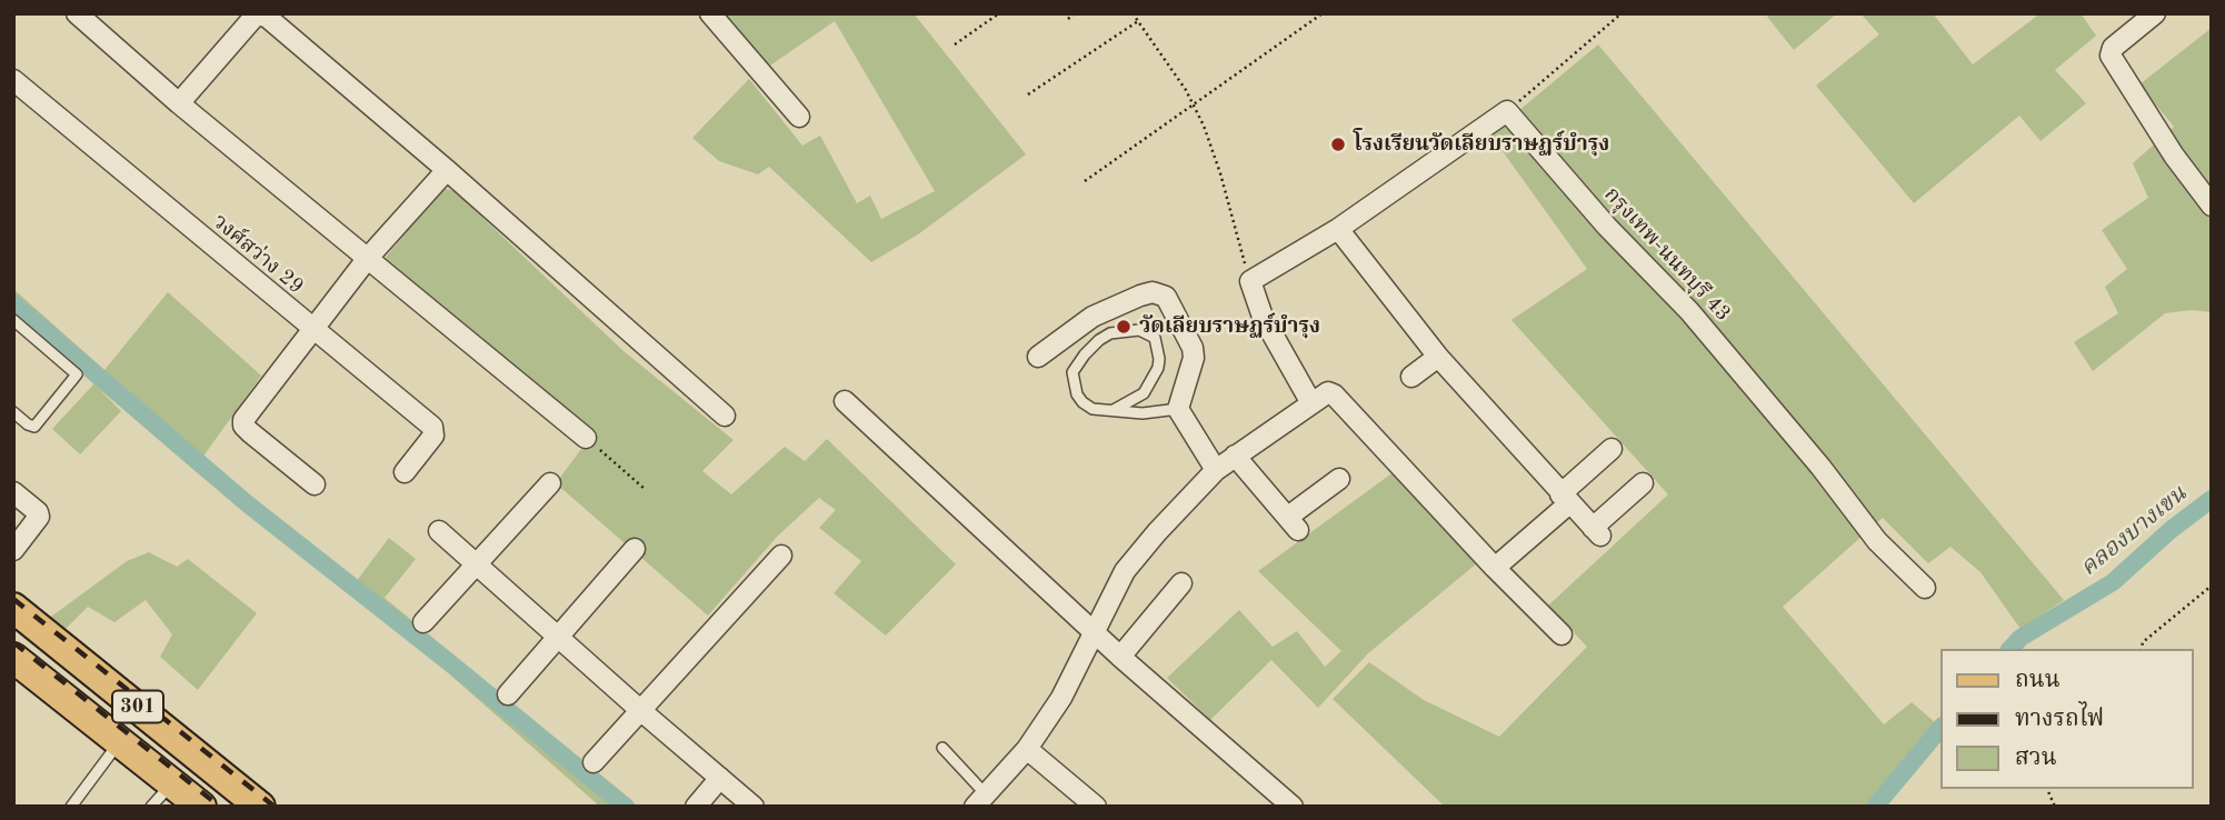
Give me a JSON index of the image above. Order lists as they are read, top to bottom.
{
  "streets": {
    "main road": ["301"],
    "street": ["วงศ์สว่าง 29", "กรุงเทพ-นนทบุรี 43"]
  },
  "water": ["คลองบางเขน"],
  "places": ["โรงเรียนวัดเลียบราษฏร์บำรุง", "วัดเลียบราษฏร์บำรุง"],
  "legend": ["ถนน", "ทางรถไฟ", "สวน"]
}
